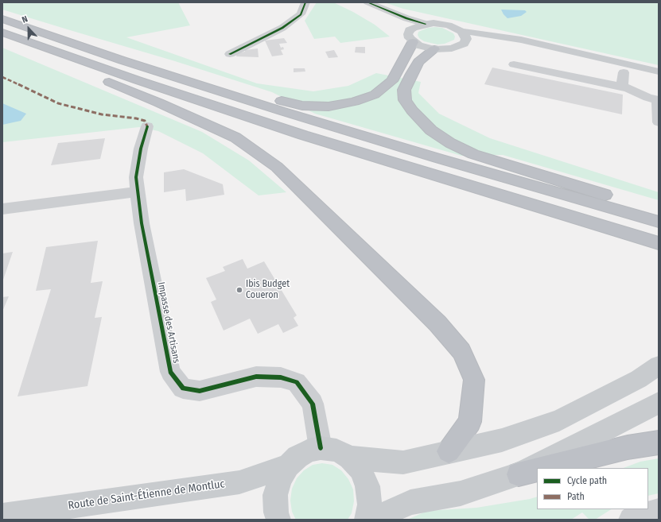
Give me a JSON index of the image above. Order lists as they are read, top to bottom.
{
  "streets": {
    "main road": ["Route de Saint-Étienne de Montluc"],
    "street": ["Impasse des Artisans"]
  },
  "places": ["Ibis Budget Coueron"],
  "legend": ["Cycle path", "Path"],
  "north": "top"
}
